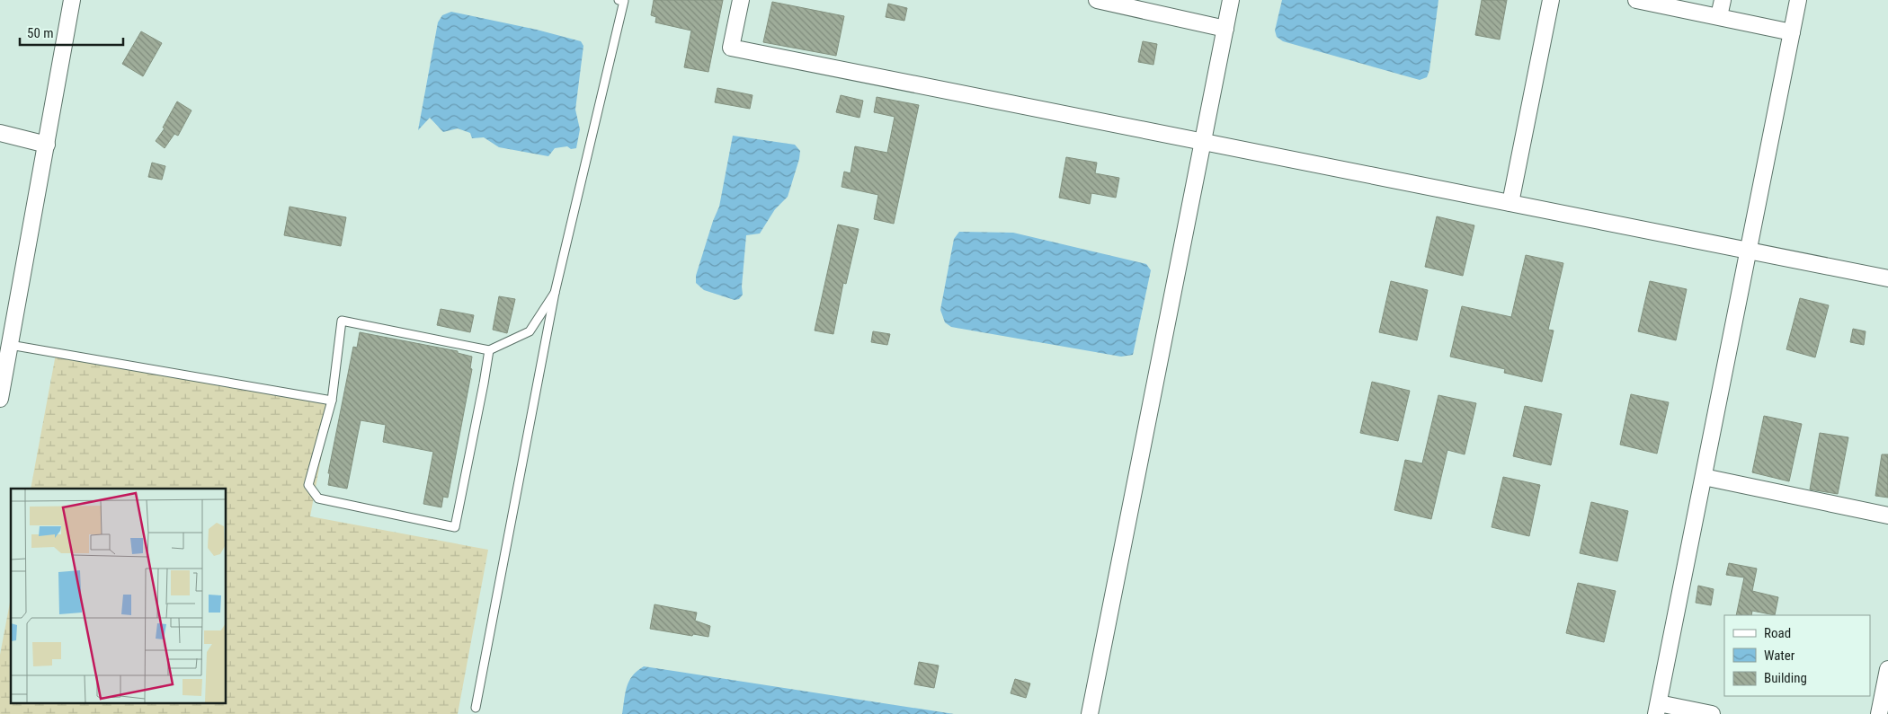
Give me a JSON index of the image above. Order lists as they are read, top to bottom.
{
  "legend": ["Road", "Water", "Building"],
  "scale_bar": "50 m"
}
